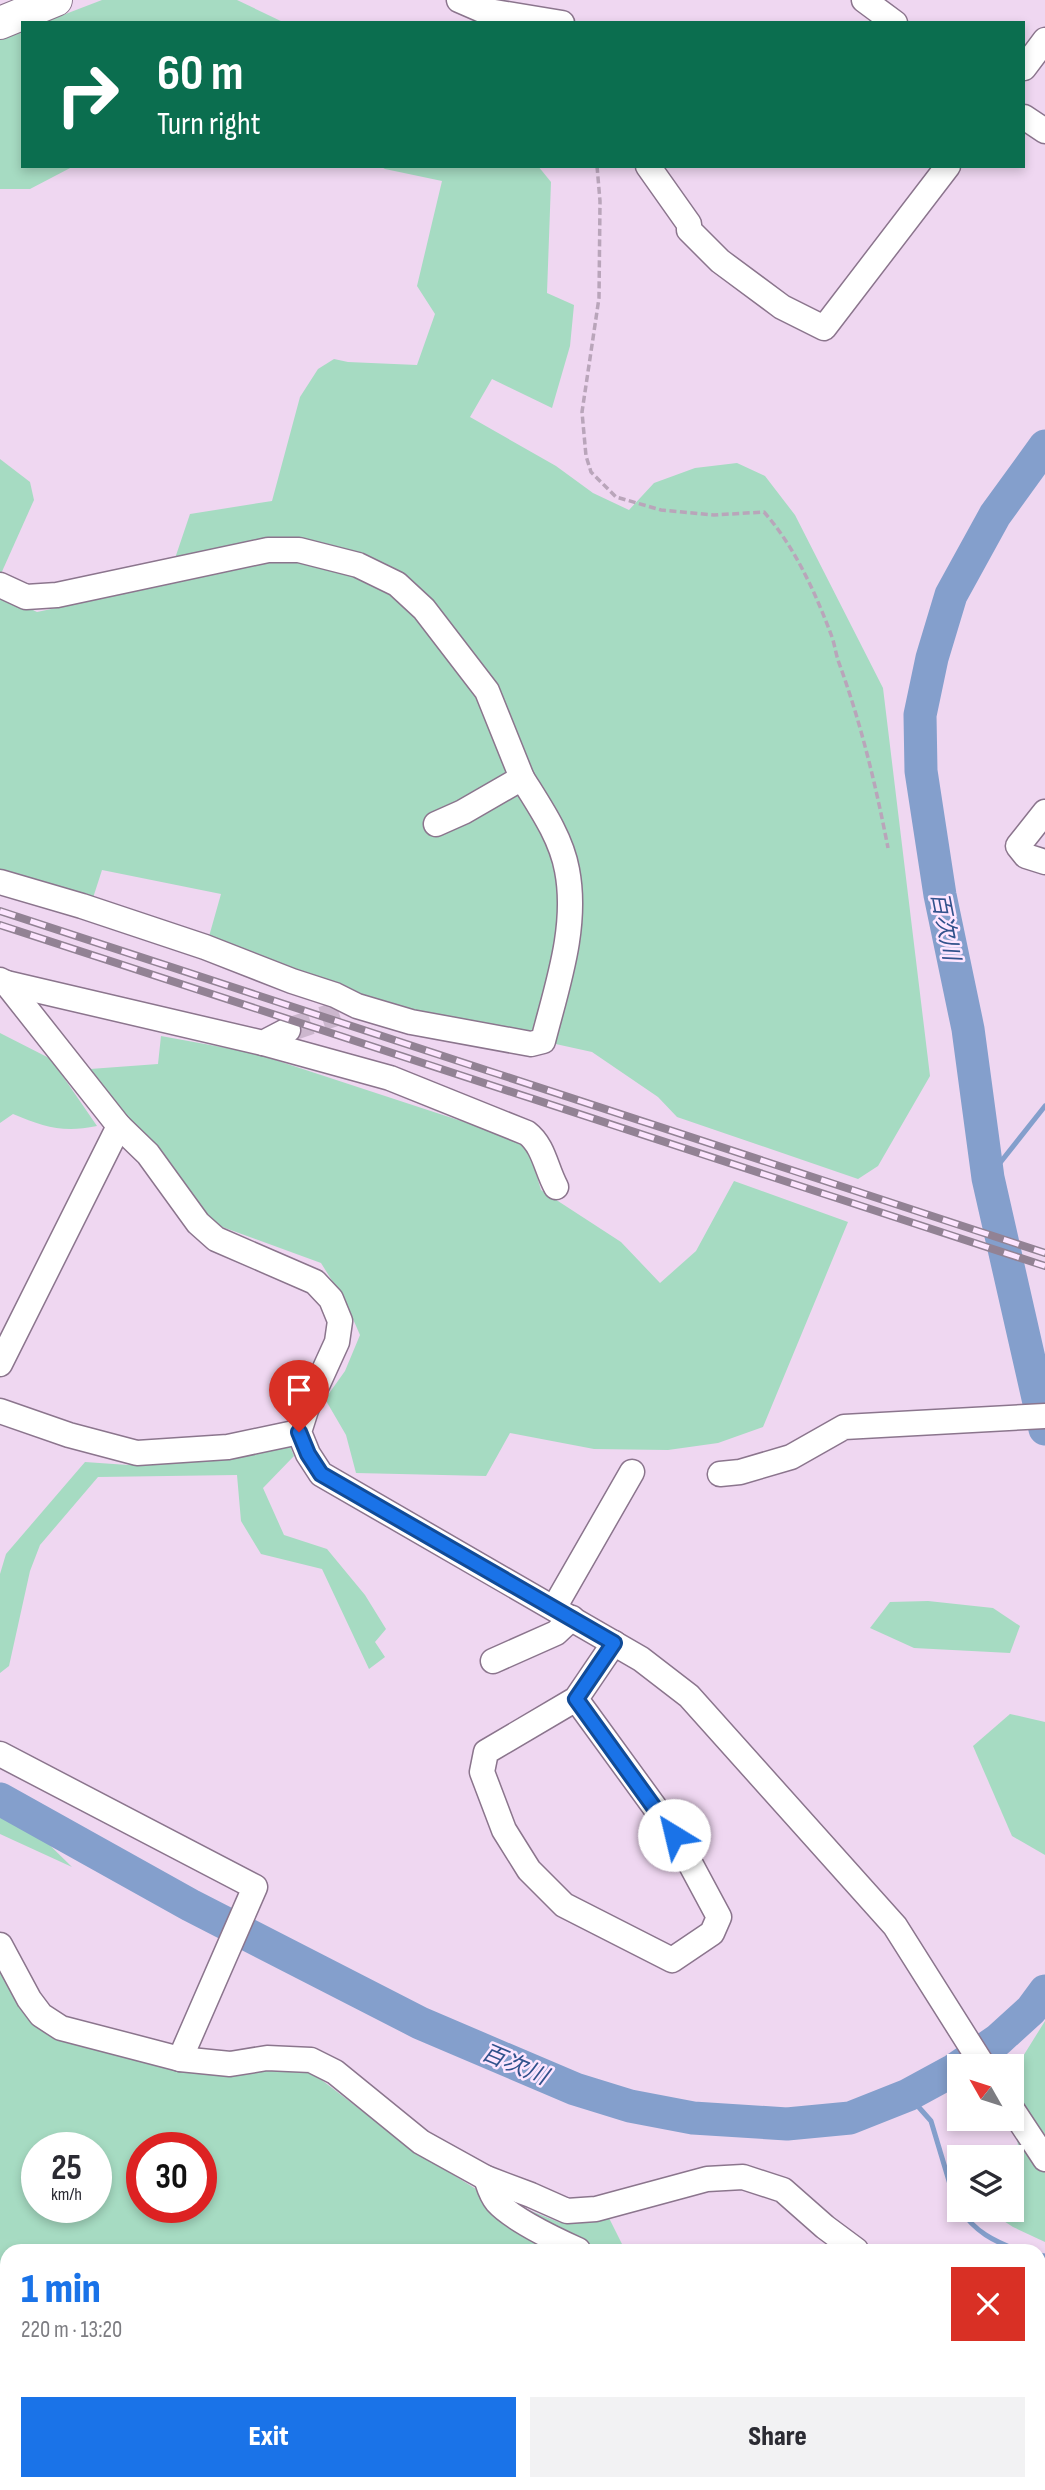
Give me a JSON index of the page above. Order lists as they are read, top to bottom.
{
  "water": ["百次川"],
  "north": "top left",
  "page": {
    "turn": ["60 m", "Turn right"],
    "speed": "25 km/h",
    "limit": "30",
    "heading": ["1 min", "220 m · 13:20"],
    "buttons": ["Exit", "Share"]
  }
}
